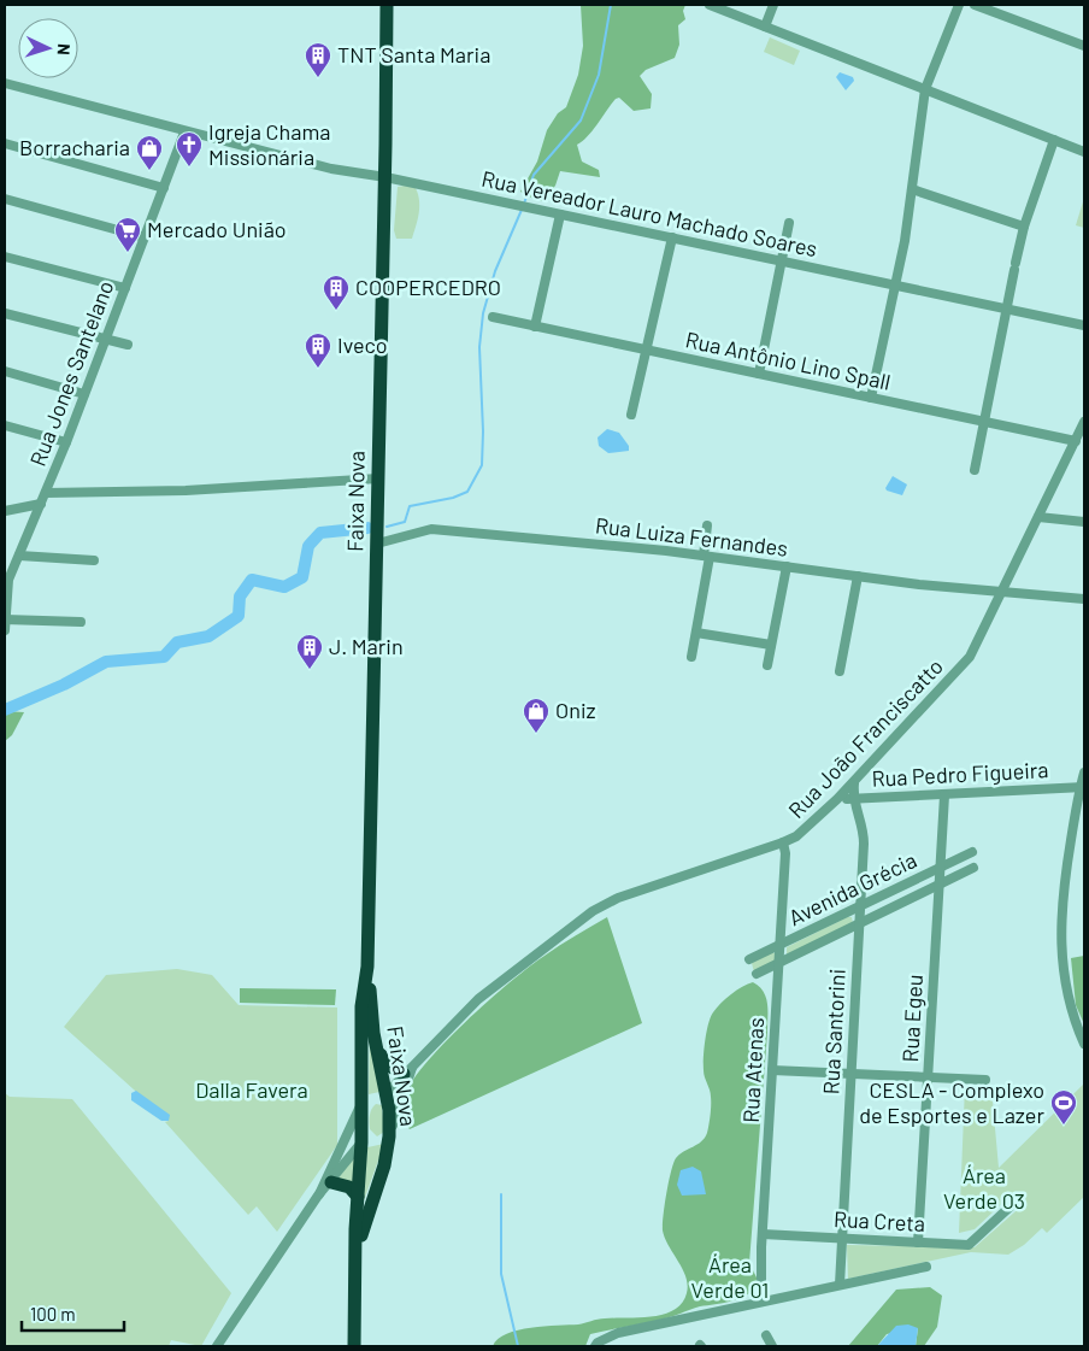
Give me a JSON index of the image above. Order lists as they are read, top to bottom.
{
  "streets": {
    "highway": ["Faixa Nova"],
    "street": [
      "Rua Vereador Lauro Machado Soares",
      "Rua Antônio Lino Spall",
      "Rua Jones Santelano",
      "Rua Luiza Fernandes",
      "Rua João Franciscatto",
      "Rua Pedro Figueira",
      "Avenida Grécia",
      "Rua Egeu",
      "Rua Santorini",
      "Rua Atenas",
      "Rua Creta"
    ]
  },
  "crossings": [
    ["Rua Vereador Lauro Machado Soares", "Rua Jones Santelano"],
    ["Rua Vereador Lauro Machado Soares", "Faixa Nova"],
    ["Rua Antônio Lino Spall", "Rua João Franciscatto"],
    ["Faixa Nova", "Rua Luiza Fernandes"],
    ["Faixa Nova", "Rua João Franciscatto"],
    ["Rua Luiza Fernandes", "Rua João Franciscatto"],
    ["Rua João Franciscatto", "Rua Pedro Figueira"],
    ["Rua João Franciscatto", "Rua Santorini"],
    ["Rua João Franciscatto", "Rua Atenas"],
    ["Rua Pedro Figueira", "Rua Egeu"],
    ["Rua Pedro Figueira", "Rua Santorini"],
    ["Avenida Grécia", "Rua Egeu"],
    ["Avenida Grécia", "Rua Santorini"],
    ["Avenida Grécia", "Rua Atenas"],
    ["Rua Egeu", "Rua Creta"],
    ["Rua Santorini", "Rua Creta"],
    ["Rua Atenas", "Rua Creta"]
  ],
  "parks": ["Dalla Favera", "Área Verde 03", "Área Verde 01"],
  "places": {
    "building": [
      "TNT Santa Maria",
      "COOPERCEDRO",
      "Iveco",
      "J. Marin"
    ],
    "church": ["Igreja Chama Missionária"],
    "shop": ["Borracharia", "Oniz"],
    "supermarket": ["Mercado União"],
    "sports": ["CESLA - Complexo de Esportes e Lazer"]
  },
  "scale_bar": "100 m",
  "north": "right"
}
